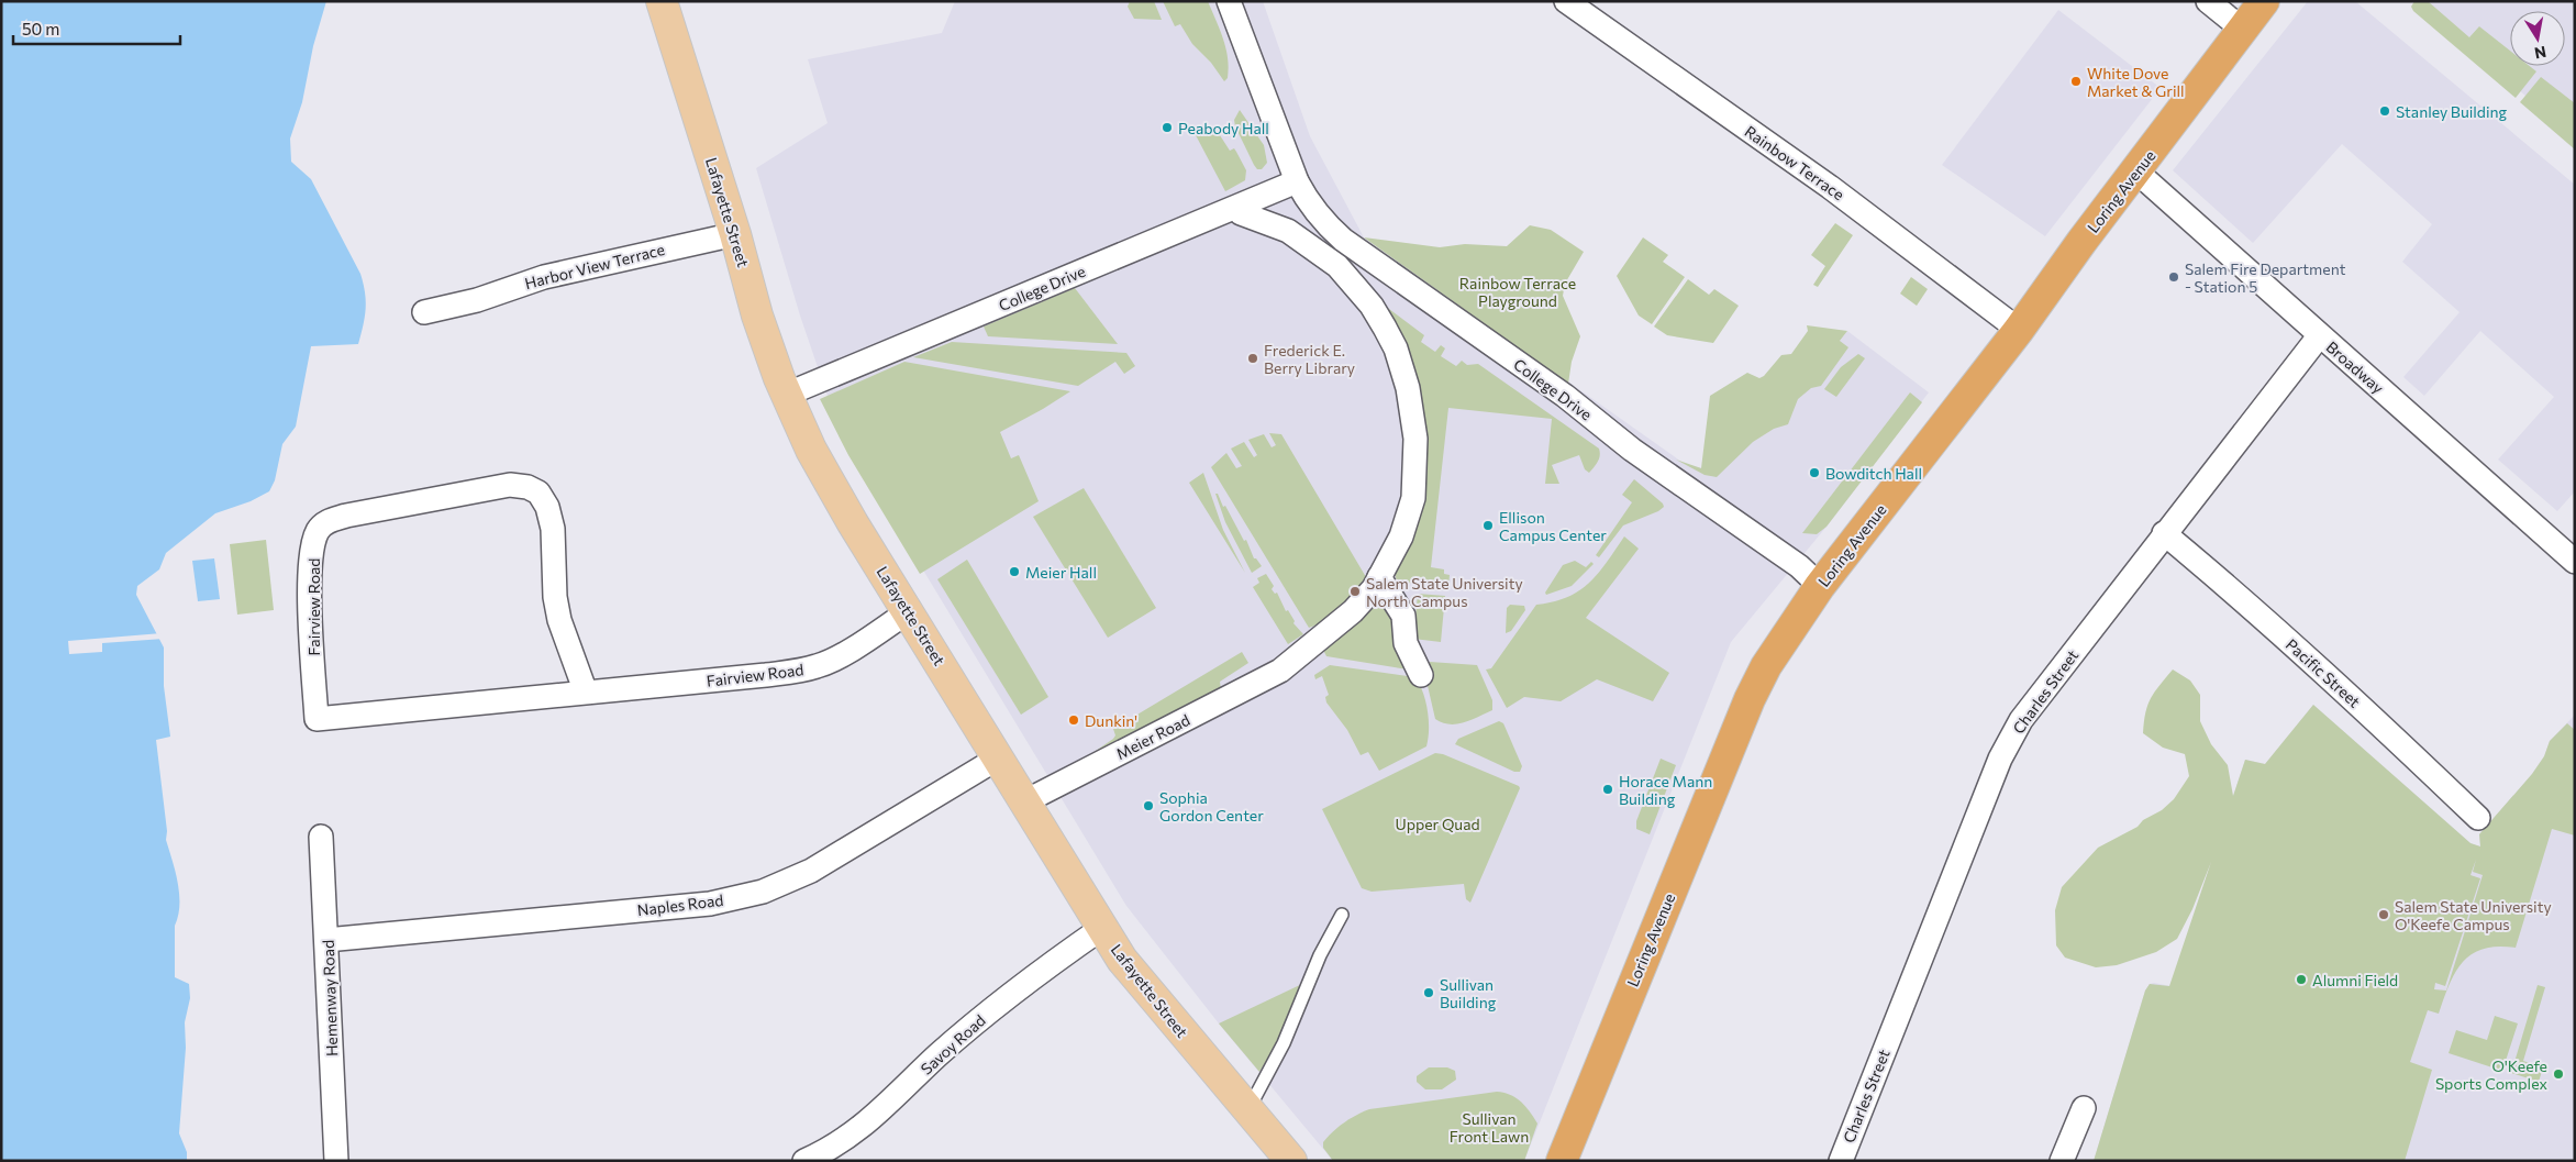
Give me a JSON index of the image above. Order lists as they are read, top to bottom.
{
  "streets": {
    "highway": ["Loring Avenue"],
    "main road": ["Lafayette Street"],
    "street": [
      "Rainbow Terrace",
      "Harbor View Terrace",
      "College Drive",
      "Broadway",
      "Fairview Road",
      "Pacific Street",
      "Charles Street",
      "Meier Road",
      "Naples Road",
      "Hemenway Road",
      "Savoy Road"
    ]
  },
  "crossings": [
    ["Rainbow Terrace", "Loring Avenue"],
    ["Loring Avenue", "College Drive"],
    ["Loring Avenue", "Broadway"],
    ["Lafayette Street", "Harbor View Terrace"],
    ["Lafayette Street", "College Drive"],
    ["Lafayette Street", "Fairview Road"],
    ["Lafayette Street", "Meier Road"],
    ["Lafayette Street", "Naples Road"],
    ["Lafayette Street", "Savoy Road"],
    ["Broadway", "Charles Street"],
    ["Pacific Street", "Charles Street"],
    ["Naples Road", "Hemenway Road"]
  ],
  "parks": ["Rainbow Terrace Playground", "Upper Quad", "Sullivan Front Lawn"],
  "places": [
    "White Dove Market & Grill",
    "Stanley Building",
    "Peabody Hall",
    "Salem Fire Department - Station 5",
    "Frederick E. Berry Library",
    "Bowditch Hall",
    "Ellison Campus Center",
    "Meier Hall",
    "Salem State University North Campus",
    "Dunkin'",
    "Horace Mann Building",
    "Sophia Gordon Center",
    "Salem State University O'Keefe Campus",
    "Alumni Field",
    "Sullivan Building",
    "O'Keefe Sports Complex"
  ],
  "scale_bar": "50 m",
  "north": "bottom"
}
